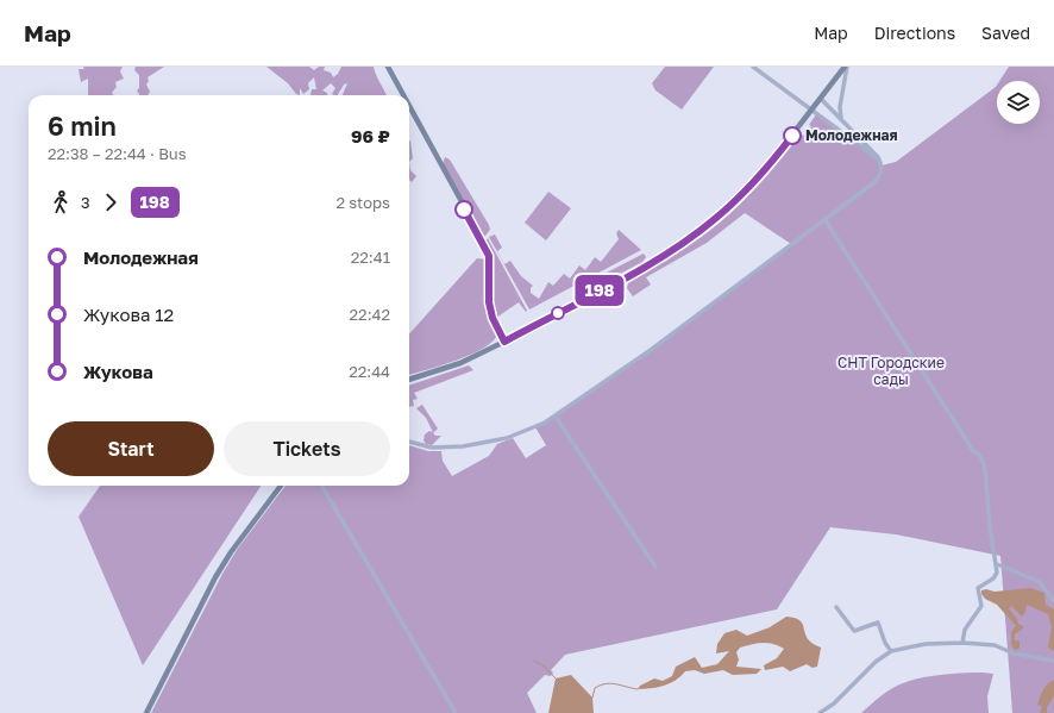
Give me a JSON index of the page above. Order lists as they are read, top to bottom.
{
  "parks": ["СНТ Городские сады"],
  "places": ["Молодежная"],
  "lines": ["bus line 198"],
  "page": {
    "header": "Map",
    "nav": ["Map", "Directions", "Saved"],
    "on_map": "198",
    "heading": ["6 min", "22:38 – 22:44 · Bus", "96 ₽"],
    "legs": ["3", "198", "2 stops"],
    "list": [
      {
        "name": "Молодежная",
        "value": "22:41"
      },
      {
        "name": "Жукова 12",
        "value": "22:42"
      },
      {
        "name": "Жукова",
        "value": "22:44"
      }
    ],
    "buttons": ["Start", "Tickets"]
  }
}
